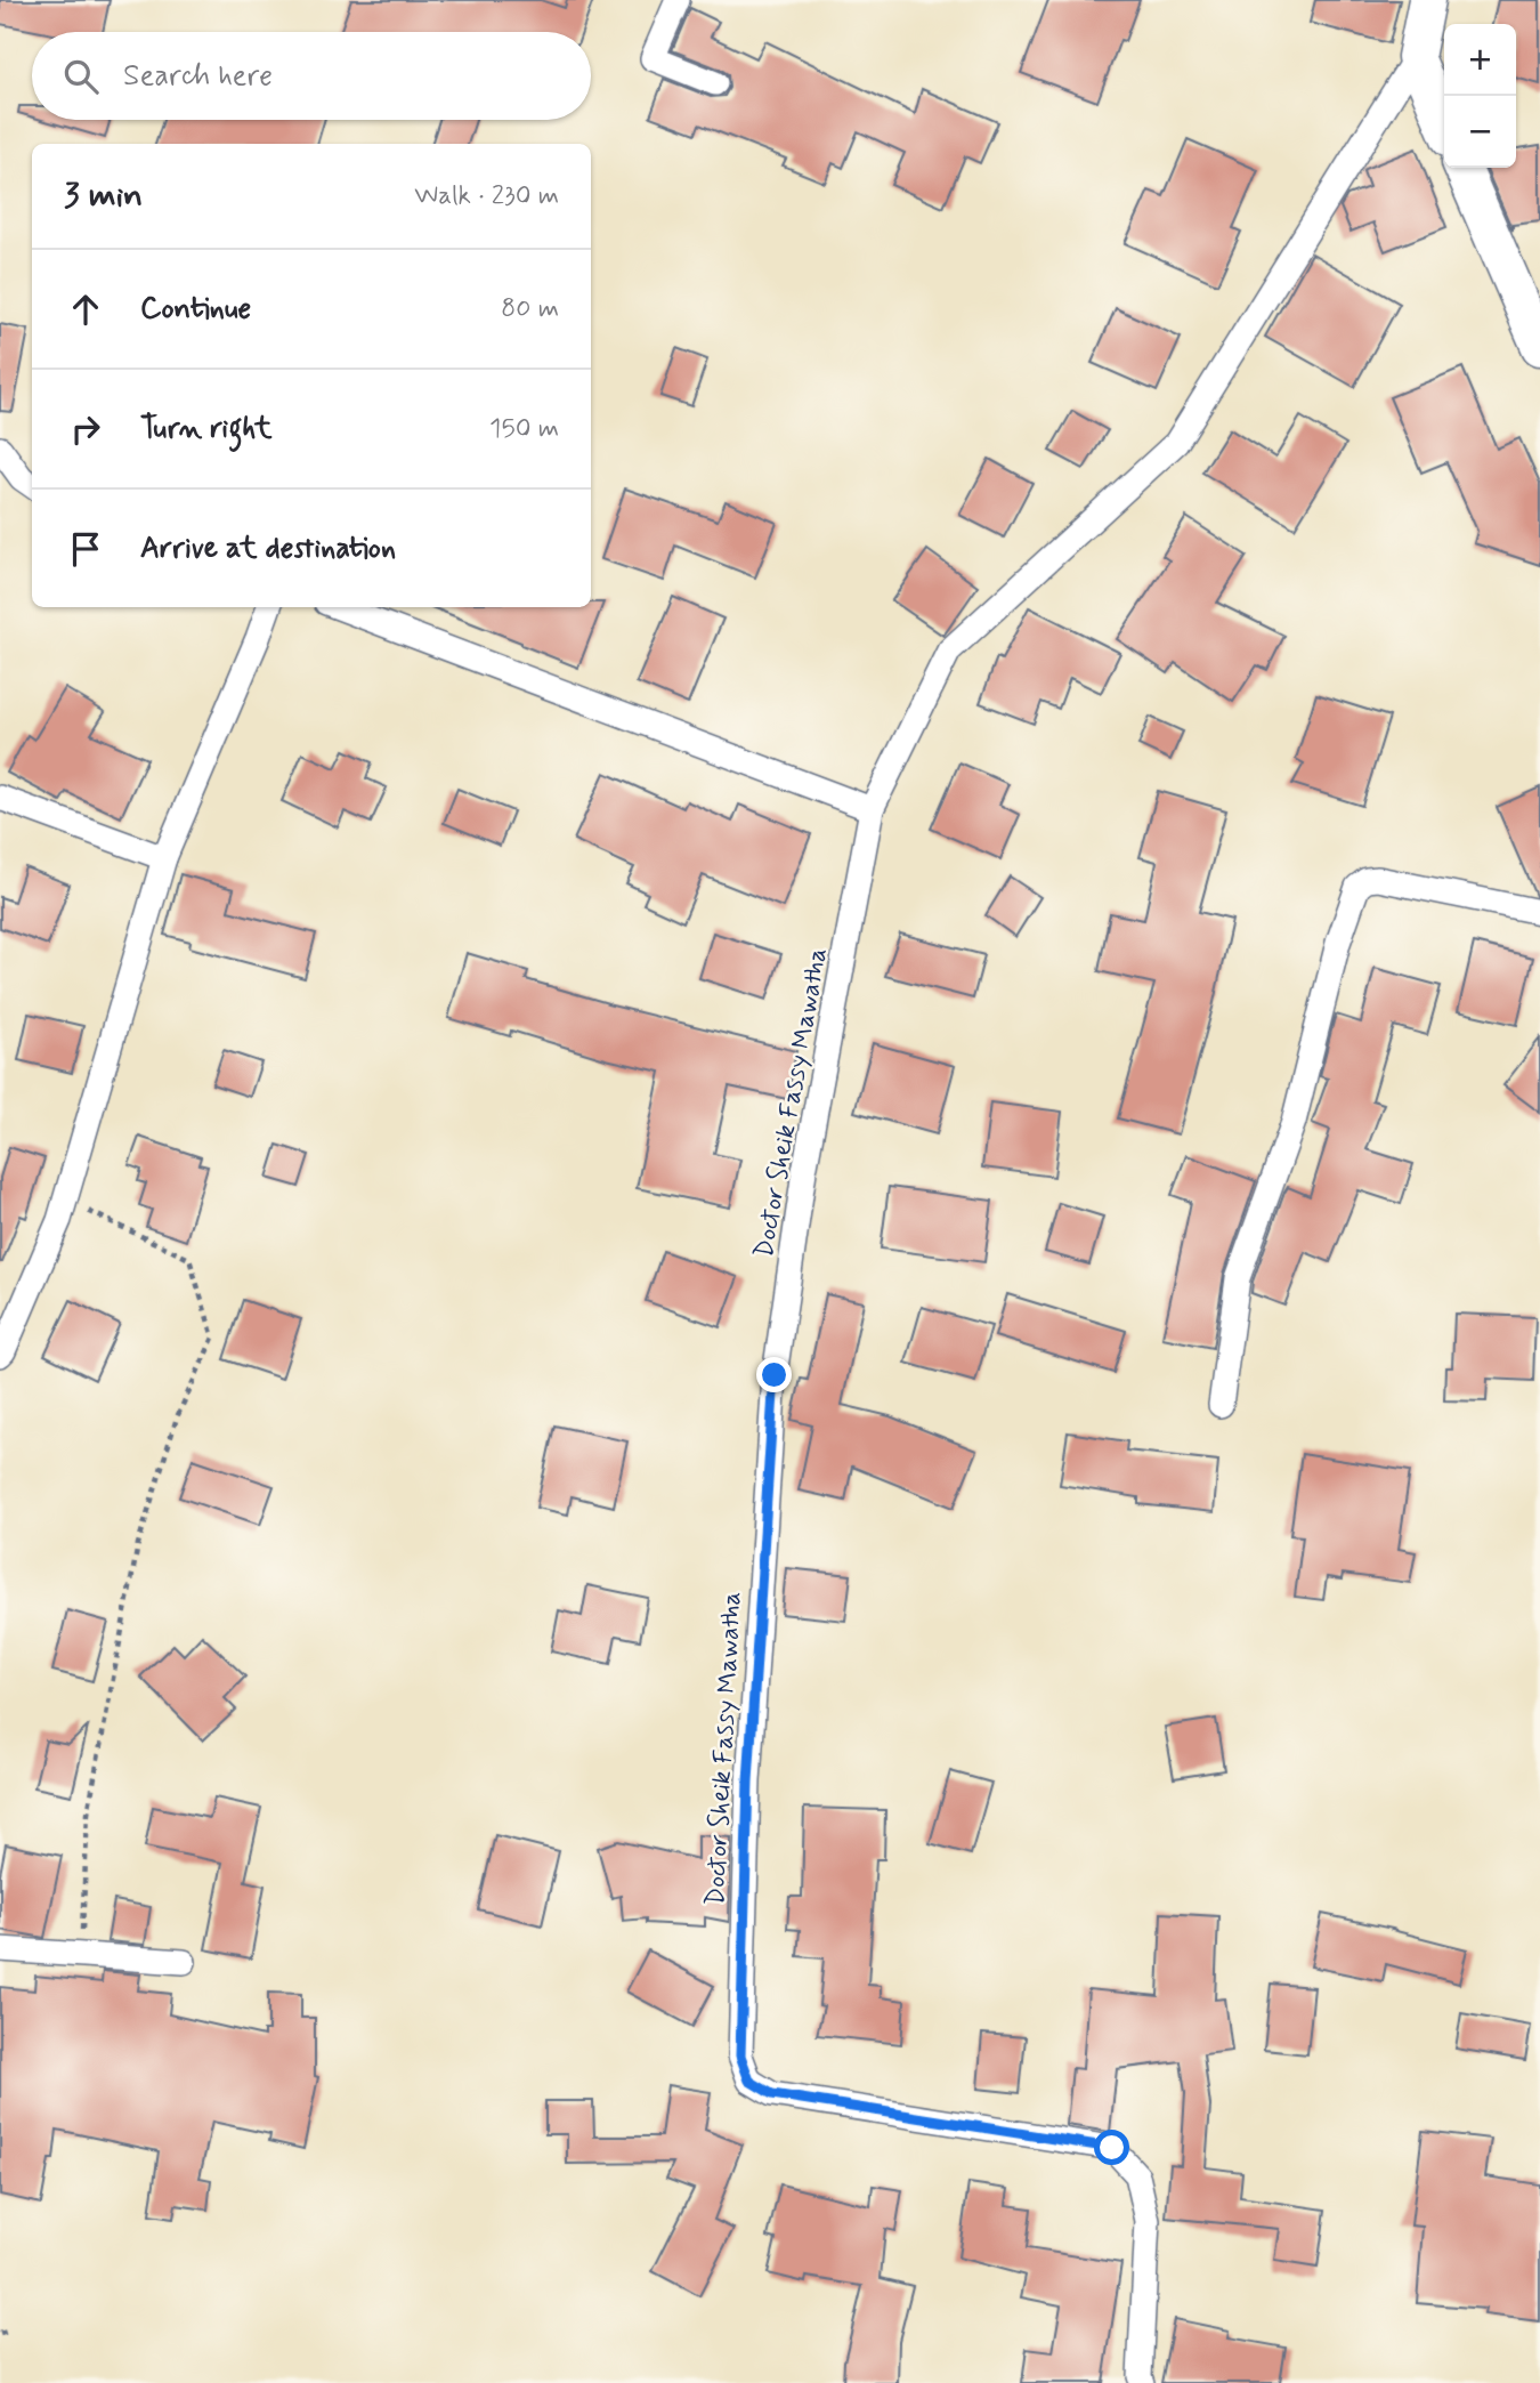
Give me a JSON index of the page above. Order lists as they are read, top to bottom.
{
  "streets": {
    "street": ["Doctor Sheik Fassy Mawatha"]
  },
  "page": {
    "map_buttons": ["+", "−"],
    "search": "Search here",
    "heading": ["3 min", "Walk · 230 m"],
    "list": [
      ["Continue", "80 m"],
      ["Turn right", "150 m"],
      "Arrive at destination"
    ]
  }
}
